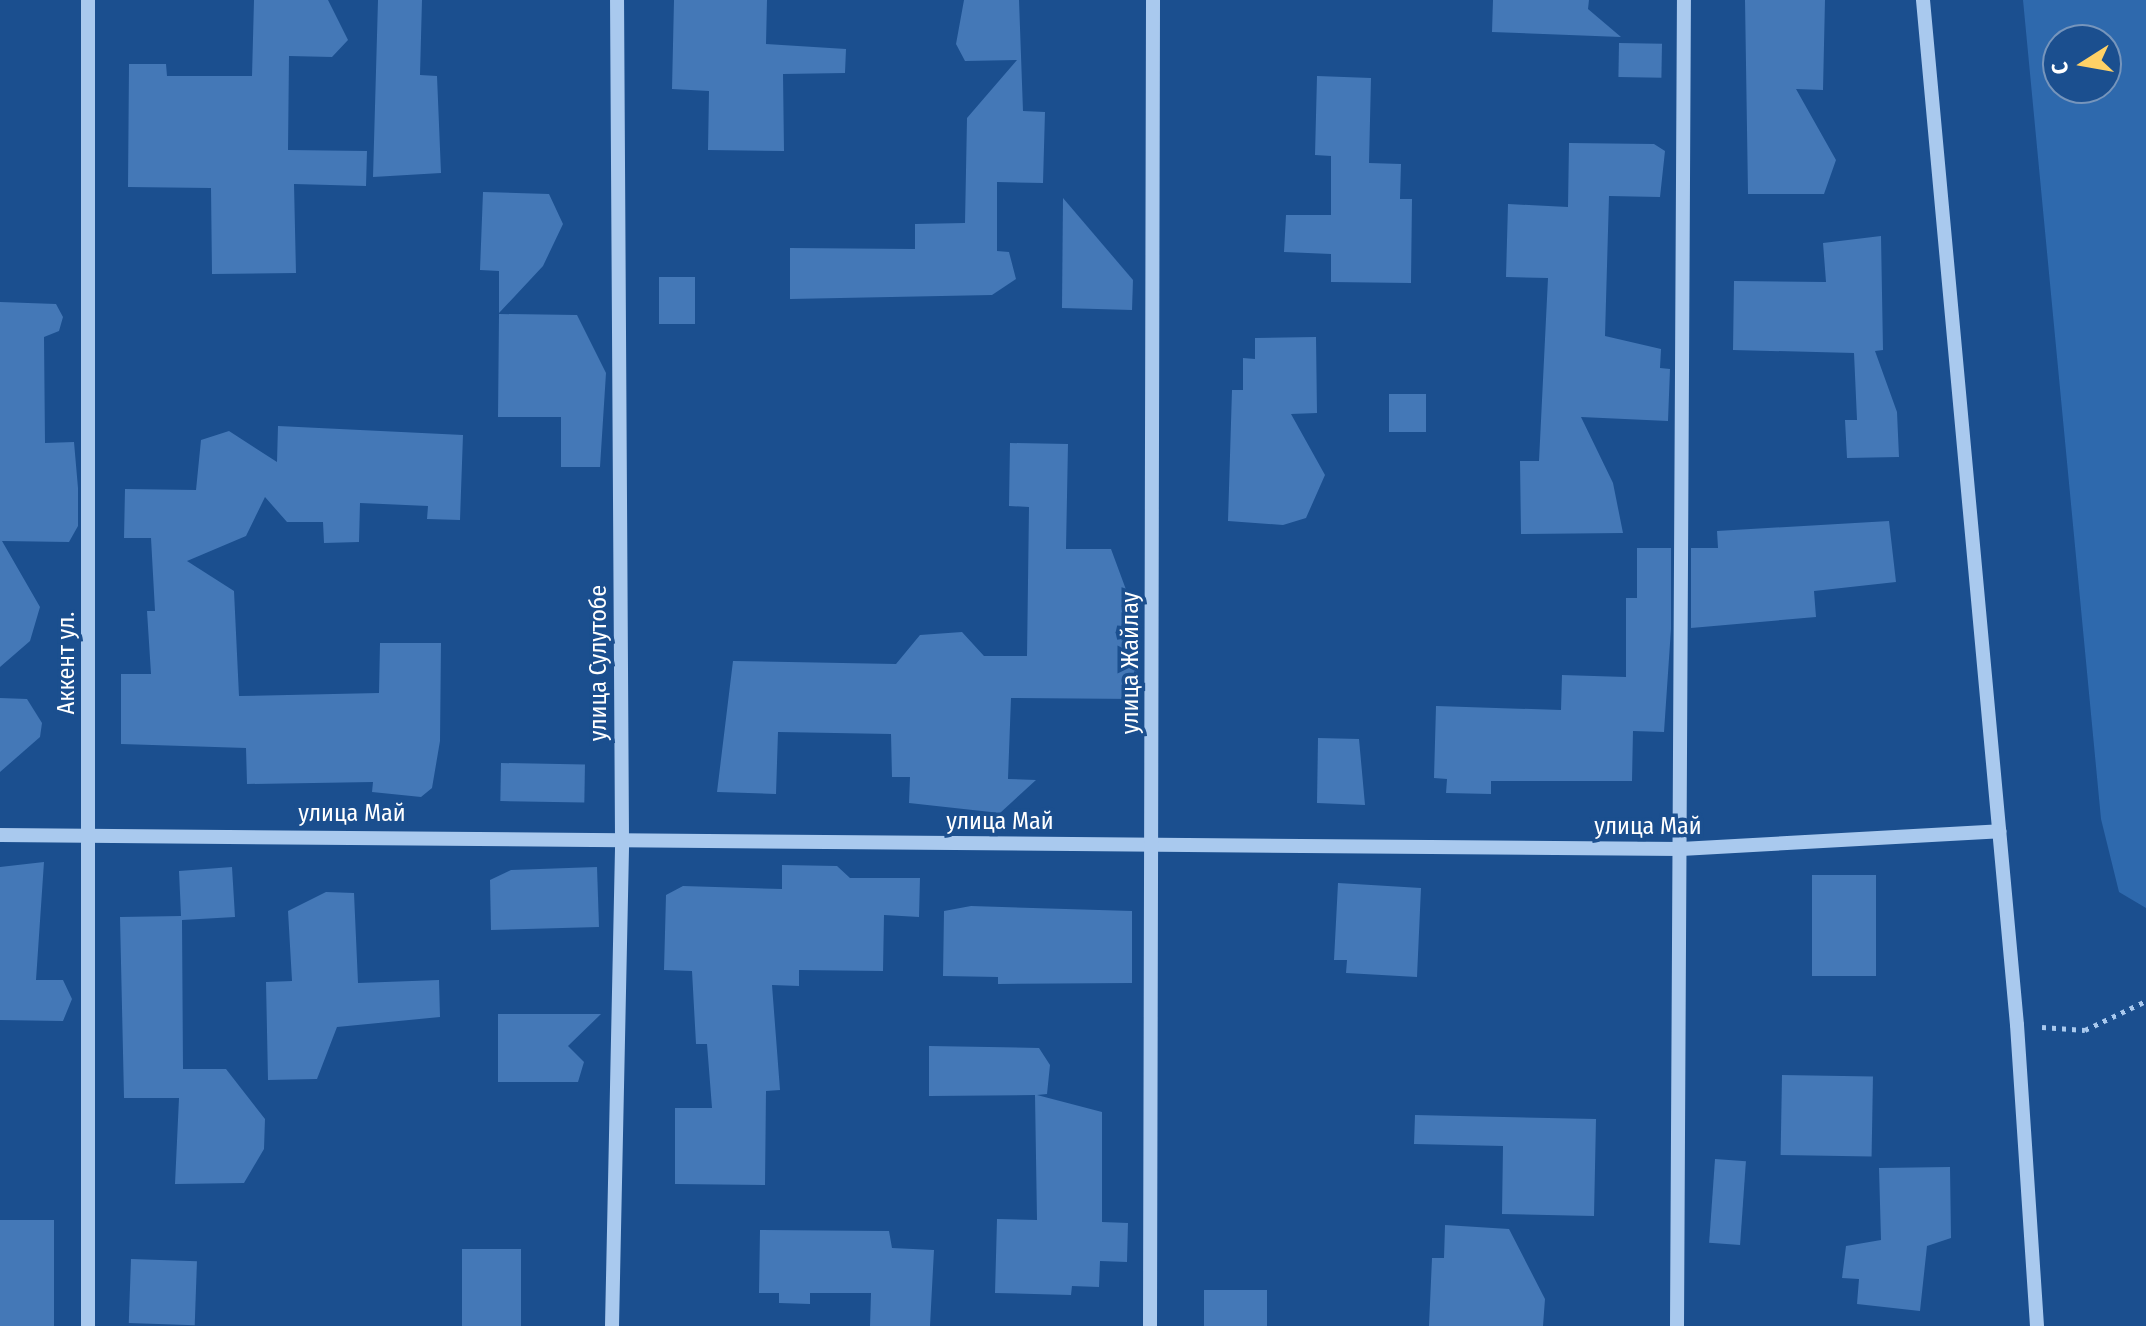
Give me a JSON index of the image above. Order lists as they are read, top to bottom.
{
  "streets": {
    "street": [
      "Аккент ул.",
      "улица Сулутобе",
      "улица Жайлау",
      "улица Май"
    ]
  },
  "crossings": [
    ["Аккент ул.", "улица Май"],
    ["улица Сулутобе", "улица Май"],
    ["улица Жайлау", "улица Май"]
  ],
  "north": "left"
}
